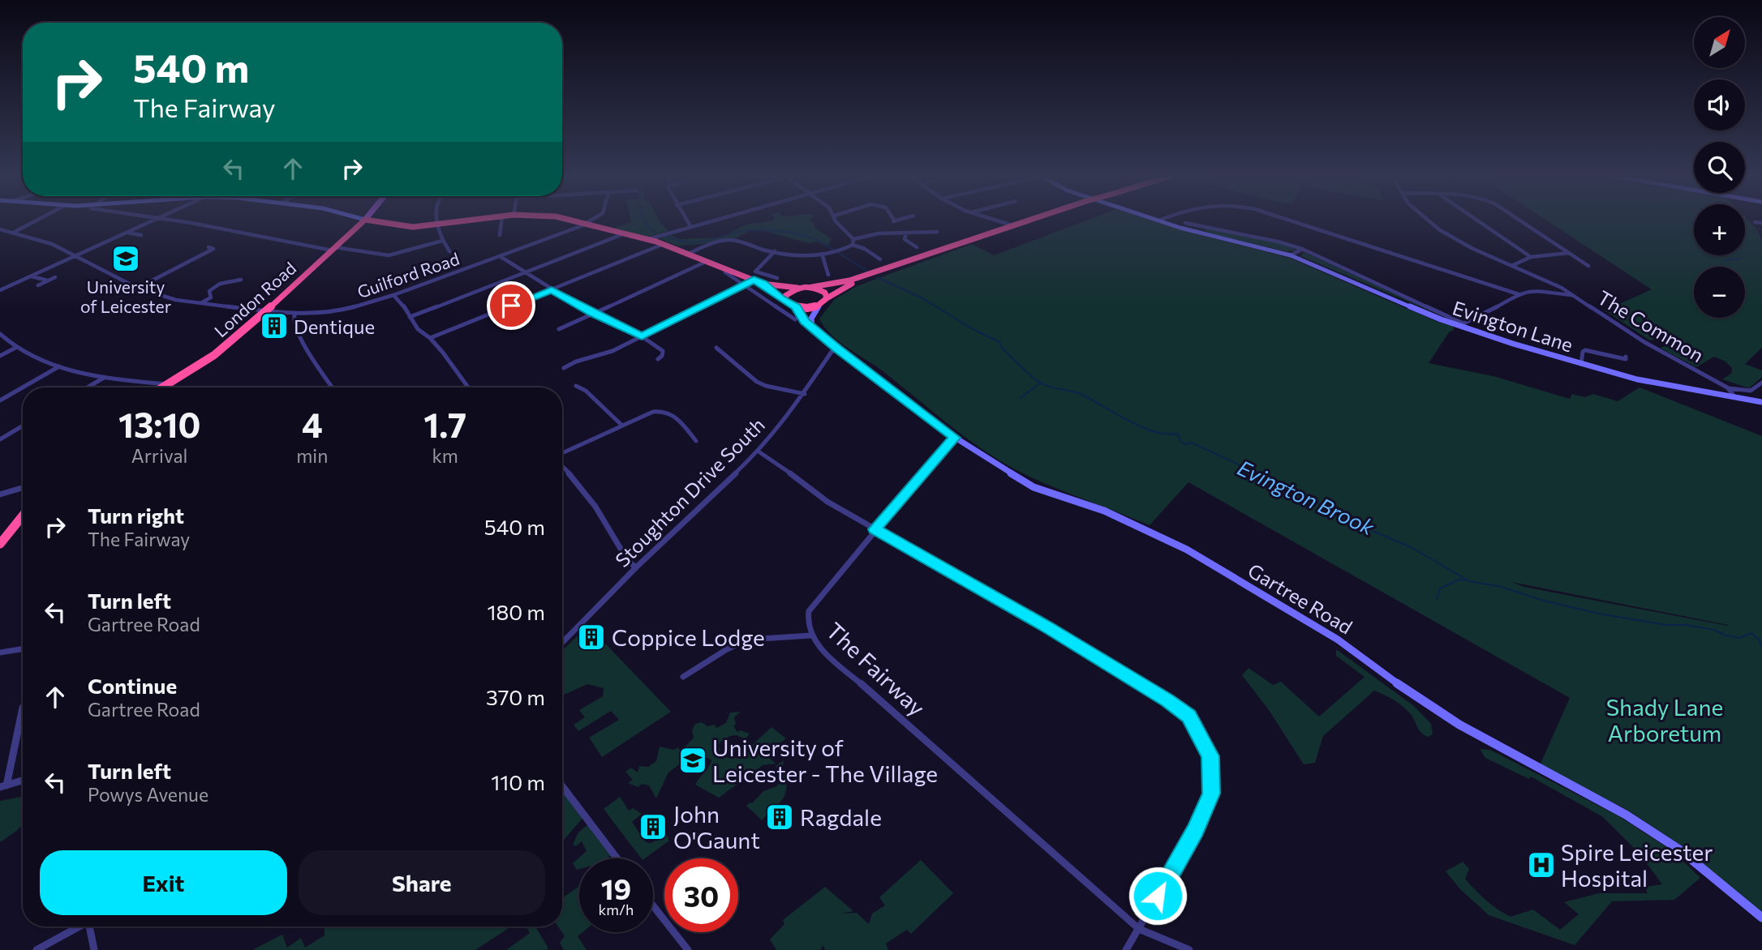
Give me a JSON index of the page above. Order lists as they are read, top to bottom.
{
  "streets": {
    "highway": ["London Road"],
    "main road": ["Evington Lane", "Gartree Road"],
    "street": [
      "Guilford Road",
      "The Common",
      "Stoughton Drive South",
      "The Fairway"
    ]
  },
  "crossings": [
    ["Guilford Road", "London Road"],
    ["Evington Lane", "The Common"],
    ["Stoughton Drive South", "Gartree Road"],
    ["Gartree Road", "The Fairway"]
  ],
  "water": ["Evington Brook"],
  "parks": ["Shady Lane Arboretum"],
  "places": {
    "school or university": ["University of Leicester", "University of Leicester - The Village"],
    "building": [
      "Dentique",
      "Coppice Lodge",
      "Ragdale",
      "John O'Gaunt"
    ],
    "hospital": ["Spire Leicester Hospital"]
  },
  "north": "top right",
  "page": {
    "map_buttons": ["+", "−"],
    "turn": ["540 m", "The Fairway"],
    "eta": [
      "13:10",
      "Arrival",
      "4",
      "min",
      "1.7",
      "km"
    ],
    "list": [
      {
        "name": "Turn right",
        "note": "The Fairway",
        "value": "540 m"
      },
      {
        "name": "Turn left",
        "note": "Gartree Road",
        "value": "180 m"
      },
      {
        "name": "Continue",
        "note": "Gartree Road",
        "value": "370 m"
      },
      {
        "name": "Turn left",
        "note": "Powys Avenue",
        "value": "110 m"
      }
    ],
    "buttons": ["Exit", "Share"],
    "speed": "19 km/h",
    "limit": "30"
  }
}
